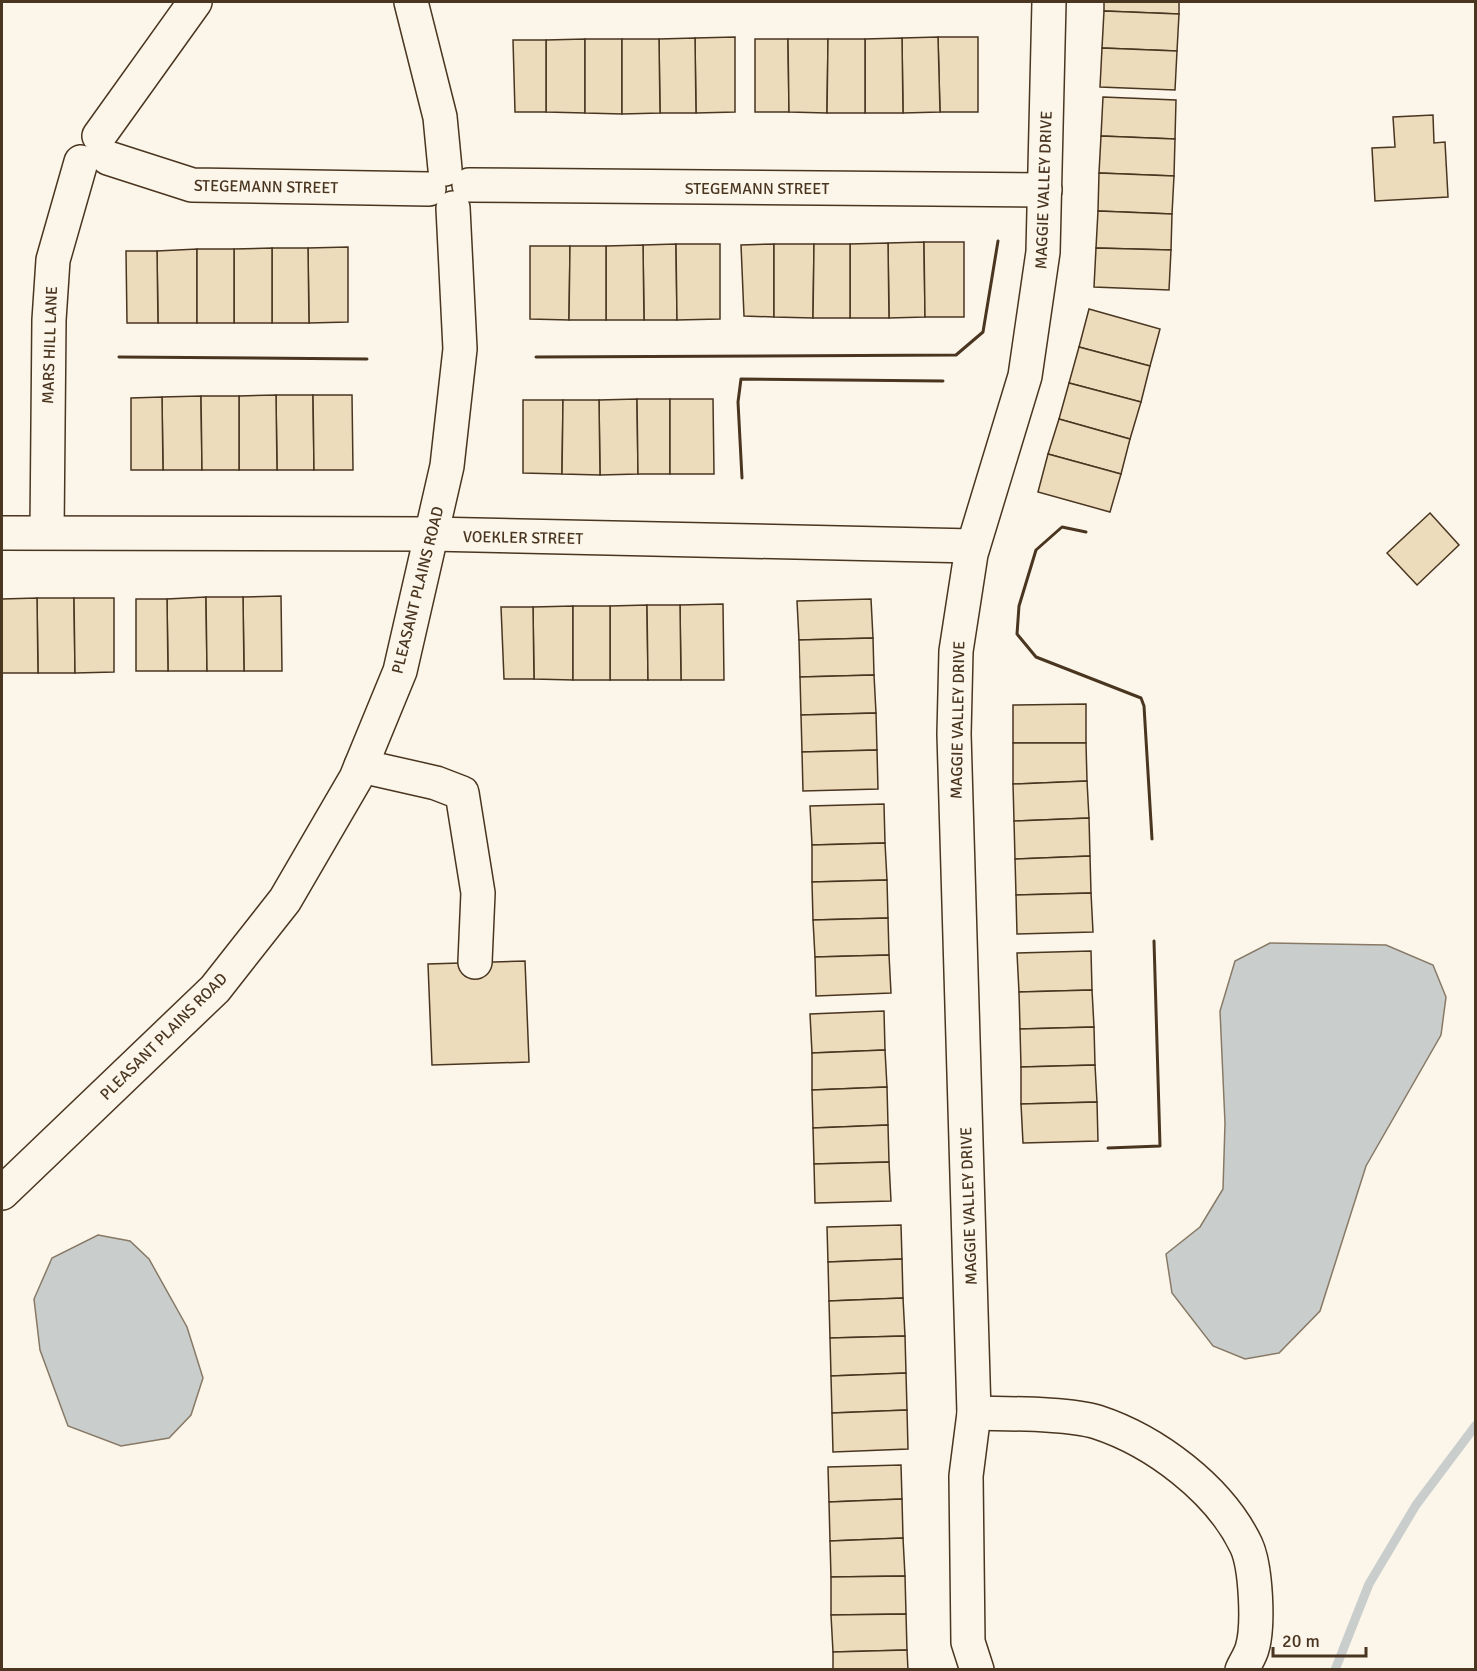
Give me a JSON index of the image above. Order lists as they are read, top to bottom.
{
  "streets": {
    "street": [
      "STEGEMANN STREET",
      "MAGGIE VALLEY DRIVE",
      "MARS HILL LANE",
      "VOEKLER STREET",
      "PLEASANT PLAINS ROAD"
    ]
  },
  "crossings": [
    ["STEGEMANN STREET", "MAGGIE VALLEY DRIVE"],
    ["STEGEMANN STREET", "MARS HILL LANE"],
    ["STEGEMANN STREET", "PLEASANT PLAINS ROAD"],
    ["MAGGIE VALLEY DRIVE", "VOEKLER STREET"],
    ["MARS HILL LANE", "VOEKLER STREET"],
    ["VOEKLER STREET", "PLEASANT PLAINS ROAD"]
  ],
  "scale_bar": "20 m"
}
